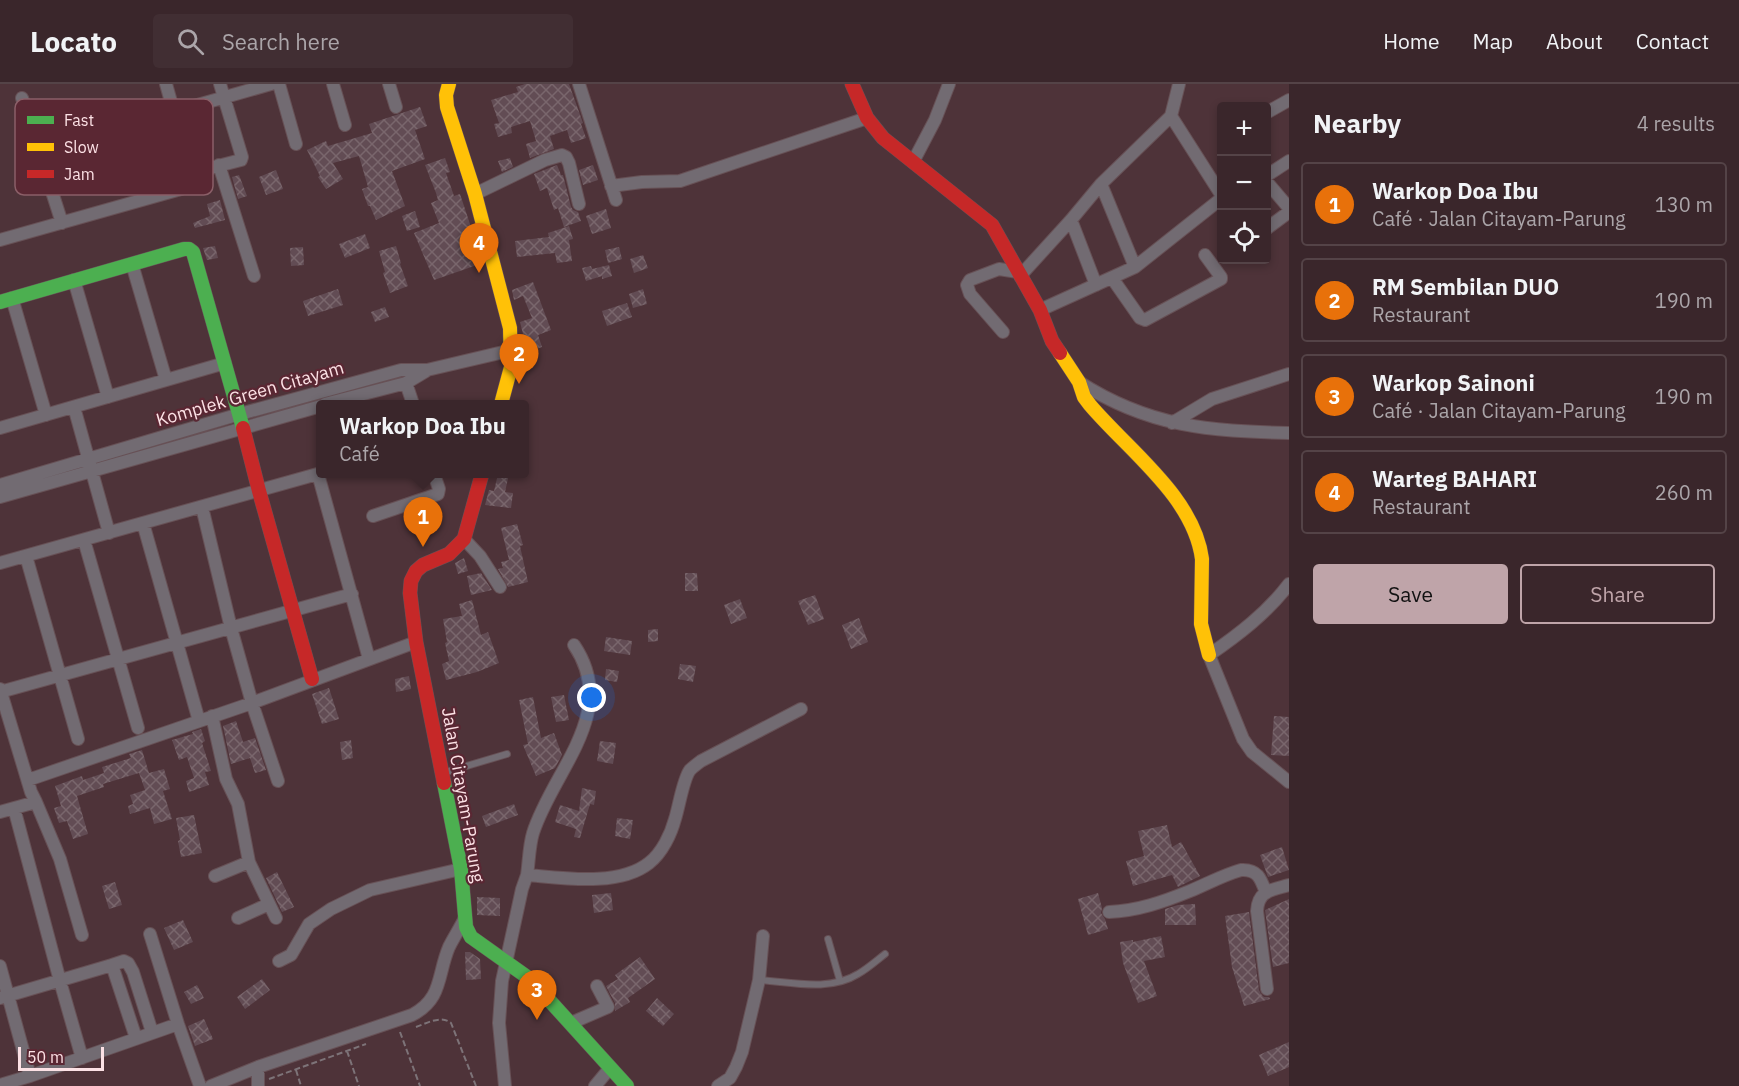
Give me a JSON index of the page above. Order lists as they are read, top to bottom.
{
  "streets": {
    "street": ["Komplek Green Citayam", "Jalan Citayam-Parung"]
  },
  "legend": ["Fast", "Slow", "Jam"],
  "scale_bar": "50 m",
  "page": {
    "header": "Locato",
    "search": "Search here",
    "nav": [
      "Home",
      "Map",
      "About",
      "Contact"
    ],
    "heading": ["Nearby", "4 results"],
    "map_buttons": ["+", "−"],
    "list": [
      {
        "mark": "1",
        "name": "Warkop Doa Ibu",
        "note": "Café · Jalan Citayam-Parung",
        "value": "130 m"
      },
      {
        "mark": "2",
        "name": "RM Sembilan DUO",
        "note": "Restaurant",
        "value": "190 m"
      },
      {
        "mark": "3",
        "name": "Warkop Sainoni",
        "note": "Café · Jalan Citayam-Parung",
        "value": "190 m"
      },
      {
        "mark": "4",
        "name": "Warteg BAHARI",
        "note": "Restaurant",
        "value": "260 m"
      }
    ],
    "pins": [
      "4",
      "2",
      "1",
      "3"
    ],
    "popup": ["Warkop Doa Ibu", "Café"],
    "buttons": ["Save", "Share"],
    "scale": "50 m"
  }
}
